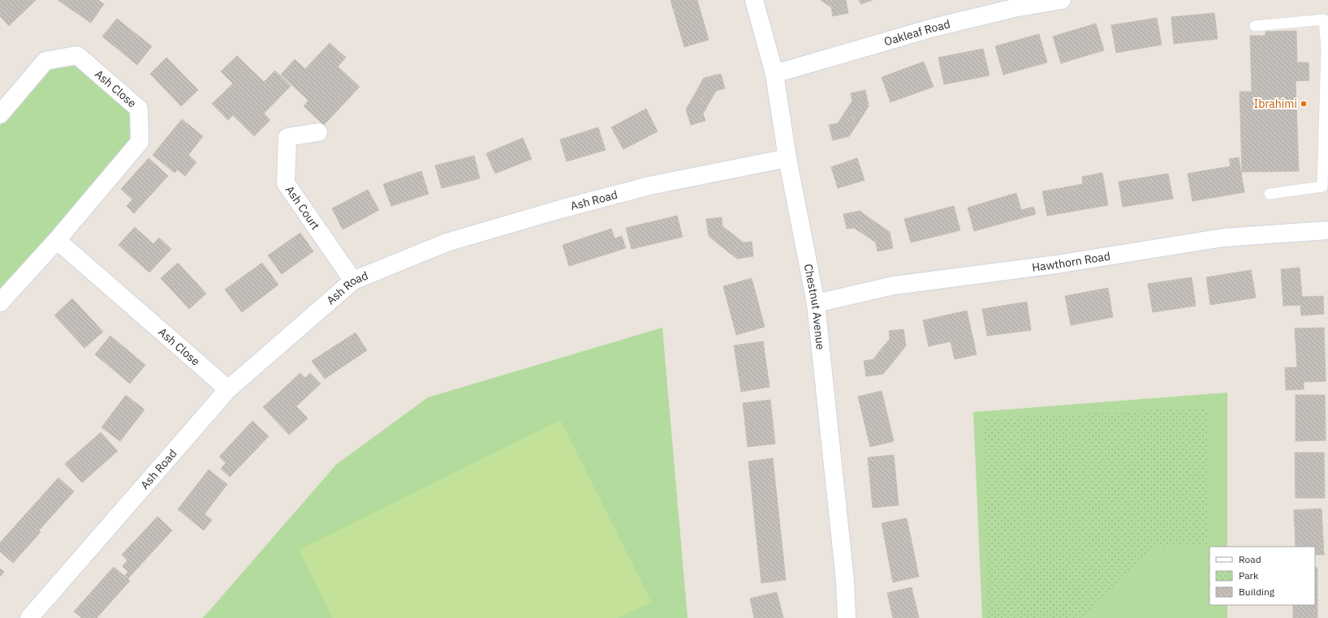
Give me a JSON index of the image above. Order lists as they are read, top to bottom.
{
  "streets": {
    "street": [
      "Oakleaf Road",
      "Ash Close",
      "Ash Road",
      "Ash Court",
      "Hawthorn Road",
      "Chestnut Avenue"
    ]
  },
  "crossings": [
    ["Oakleaf Road", "Chestnut Avenue"],
    ["Ash Close", "Ash Road"],
    ["Ash Road", "Ash Court"],
    ["Ash Road", "Chestnut Avenue"],
    ["Hawthorn Road", "Chestnut Avenue"]
  ],
  "places": ["Ibrahimi"],
  "legend": ["Road", "Park", "Building"]
}
